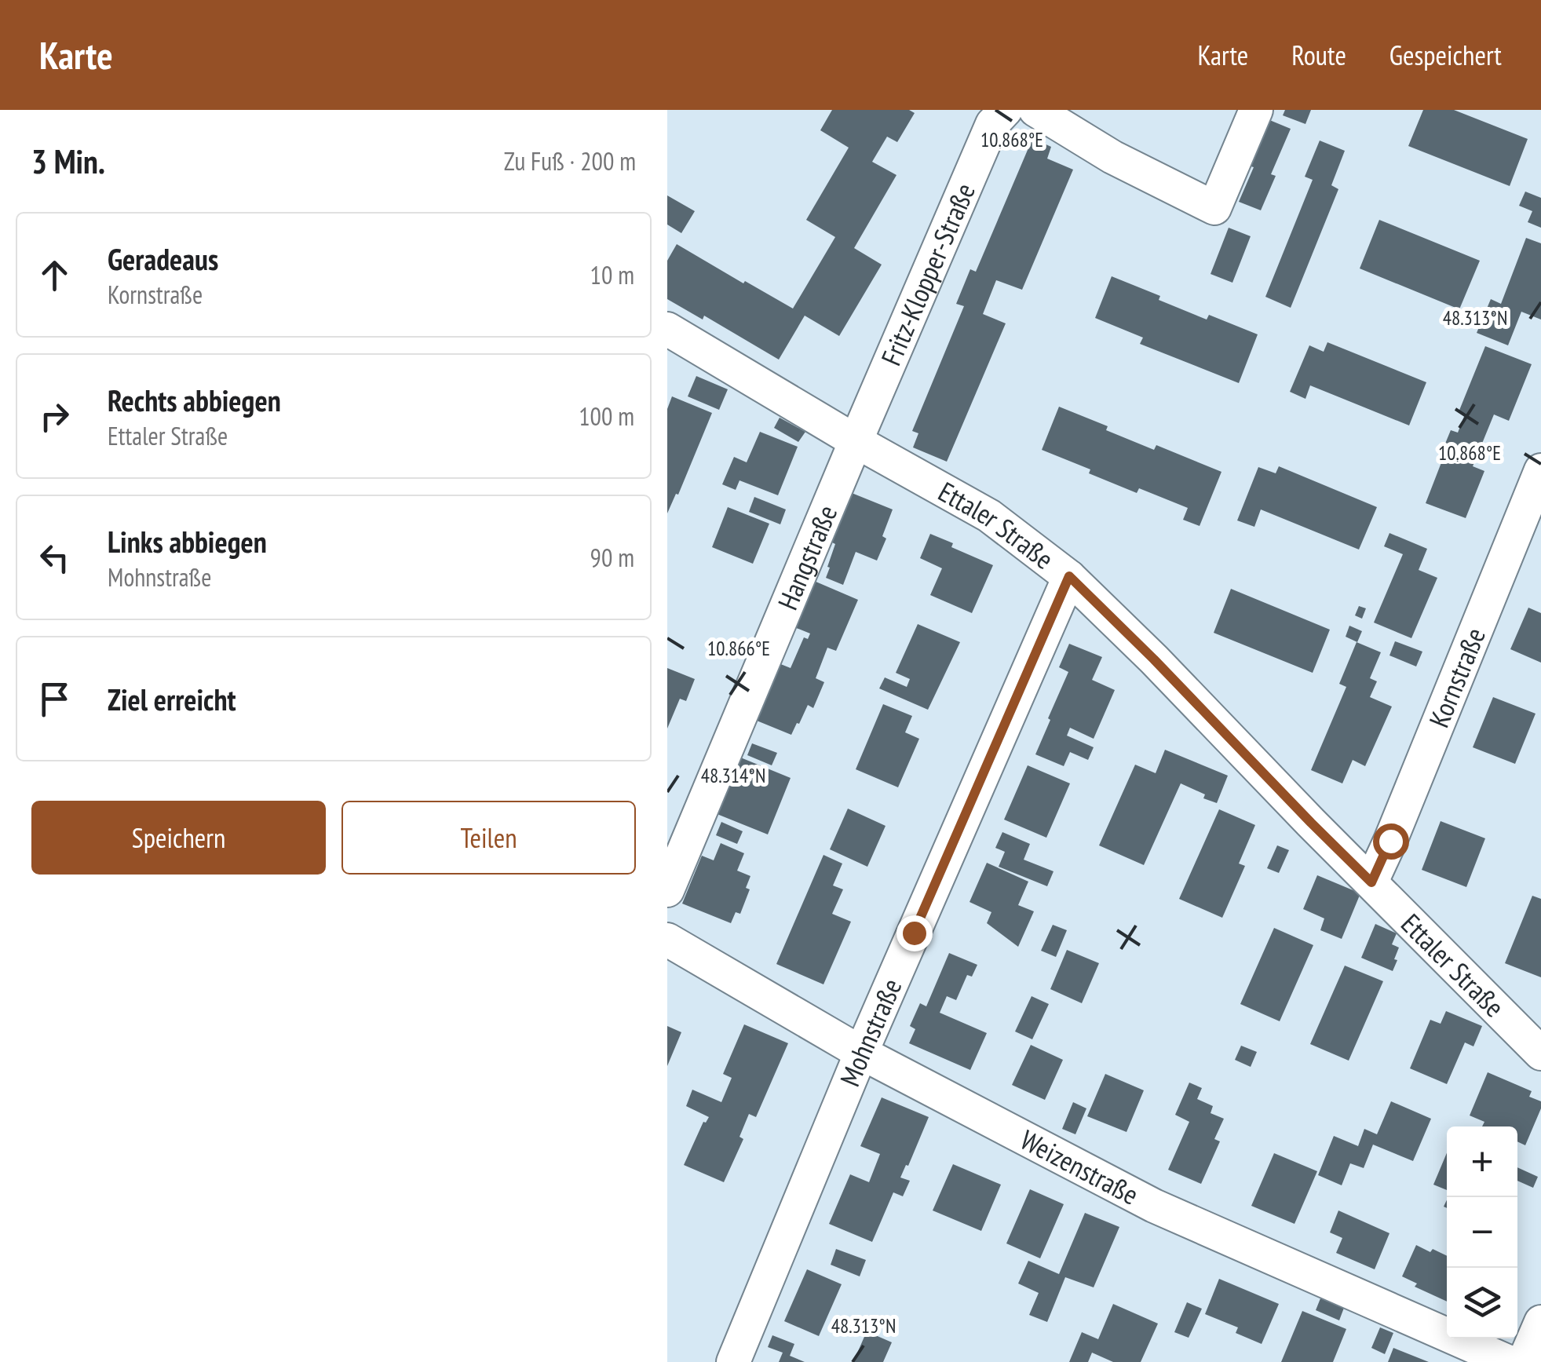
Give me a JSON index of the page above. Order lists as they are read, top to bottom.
{
  "streets": {
    "street": [
      "Fritz-Klopper-Straße",
      "Ettaler Straße",
      "Hangstraße",
      "Kornstraße",
      "Mohnstraße",
      "Weizenstraße"
    ]
  },
  "crossings": [
    ["Fritz-Klopper-Straße", "Ettaler Straße"],
    ["Fritz-Klopper-Straße", "Hangstraße"],
    ["Ettaler Straße", "Hangstraße"],
    ["Ettaler Straße", "Kornstraße"],
    ["Ettaler Straße", "Mohnstraße"],
    ["Mohnstraße", "Weizenstraße"]
  ],
  "page": {
    "header": "Karte",
    "nav": ["Karte", "Route", "Gespeichert"],
    "heading": ["3 Min.", "Zu Fuß · 200 m"],
    "list": [
      ["Geradeaus", "Kornstraße", "10 m"],
      ["Rechts abbiegen", "Ettaler Straße", "100 m"],
      ["Links abbiegen", "Mohnstraße", "90 m"],
      "Ziel erreicht"
    ],
    "buttons": ["Speichern", "Teilen"],
    "map_buttons": ["+", "−"]
  },
  "coordinates": [
    "10.868°E",
    "48.313°N",
    "10.866°E",
    "48.314°N"
  ]
}
